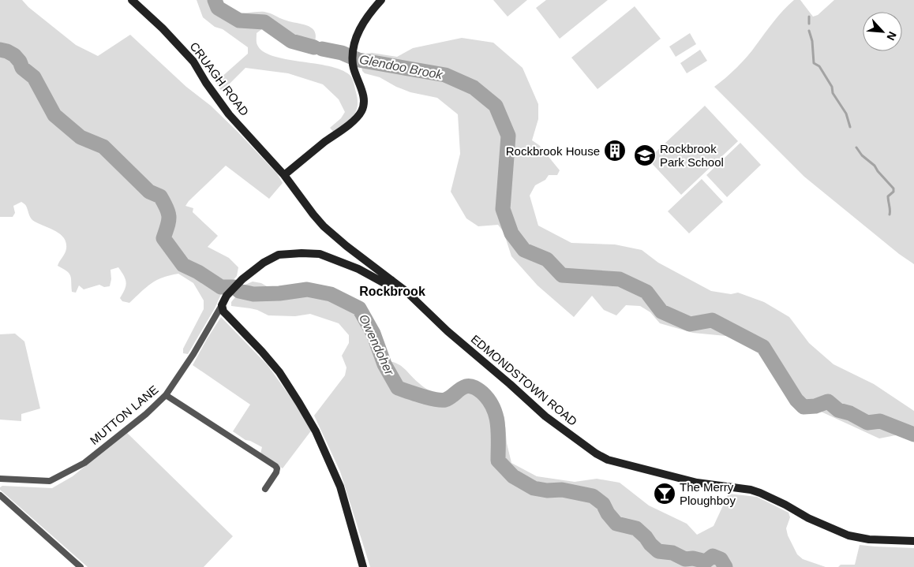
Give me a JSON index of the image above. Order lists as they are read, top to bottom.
{
  "streets": {
    "main road": ["CRUAGH ROAD", "EDMONDSTOWN ROAD"],
    "street": ["MUTTON LANE"]
  },
  "crossings": [
    ["CRUAGH ROAD", "EDMONDSTOWN ROAD"]
  ],
  "districts": ["Rockbrook"],
  "water": ["Glendoo Brook", "Owendoher"],
  "places": {
    "building": ["Rockbrook House"],
    "school or university": ["Rockbrook Park School"],
    "bar": ["The Merry Ploughboy"]
  },
  "north": "bottom right"
}
